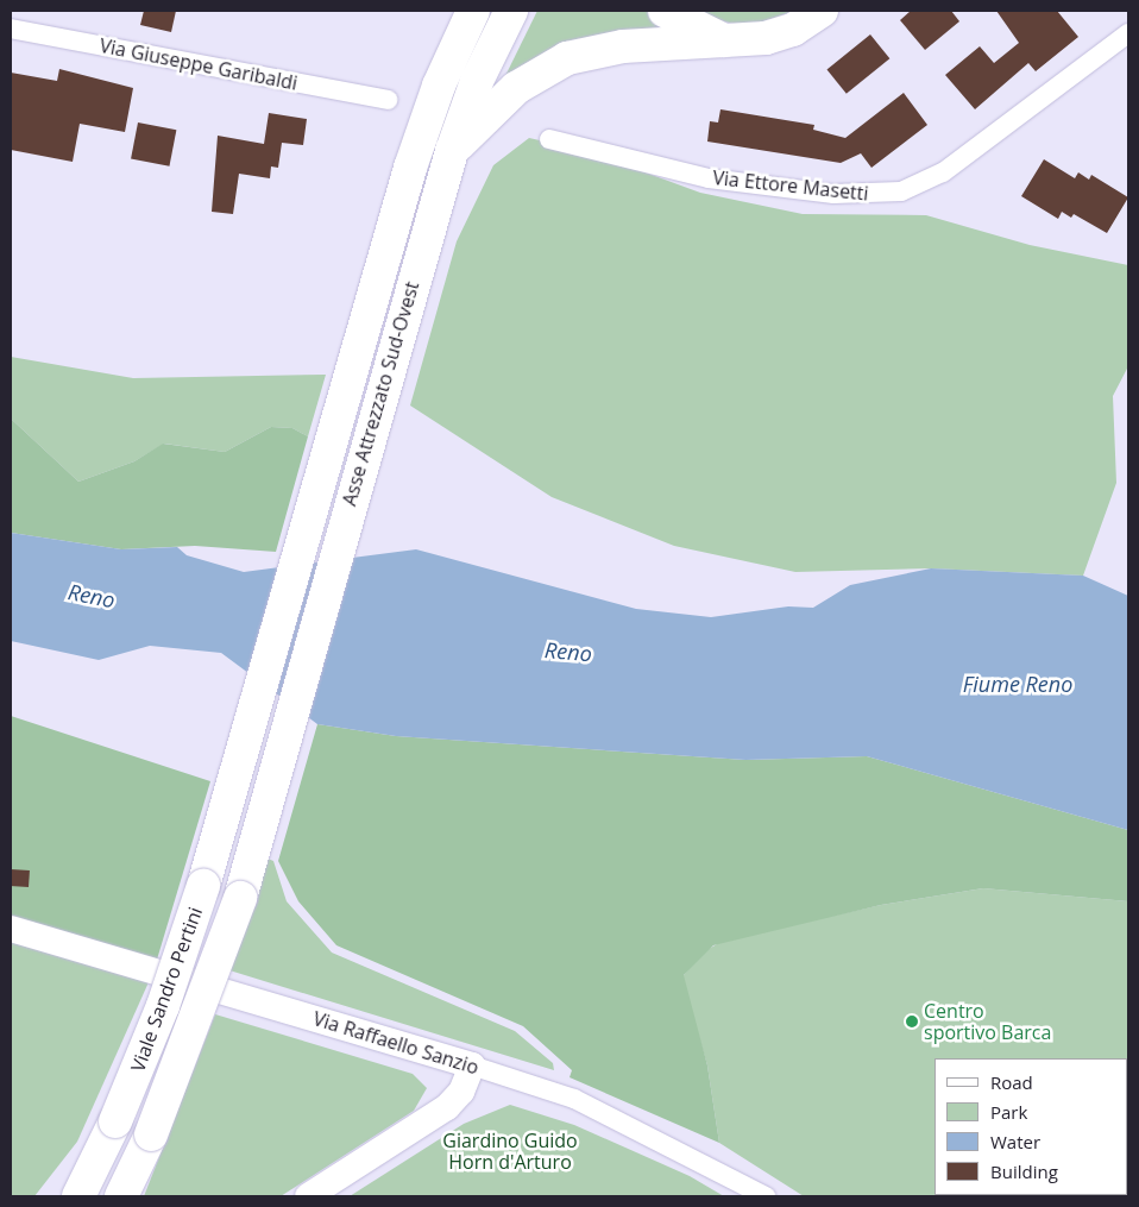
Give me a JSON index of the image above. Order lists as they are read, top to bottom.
{
  "streets": {
    "highway": ["Asse Attrezzato Sud-Ovest", "Viale Sandro Pertini"],
    "street": ["Via Giuseppe Garibaldi", "Via Ettore Masetti", "Via Raffaello Sanzio"]
  },
  "crossings": [
    ["Asse Attrezzato Sud-Ovest", "Viale Sandro Pertini"]
  ],
  "water": ["Reno", "Fiume Reno"],
  "parks": ["Giardino Guido Horn d'Arturo"],
  "places": ["Centro sportivo Barca"],
  "legend": [
    "Road",
    "Park",
    "Water",
    "Building"
  ]
}
